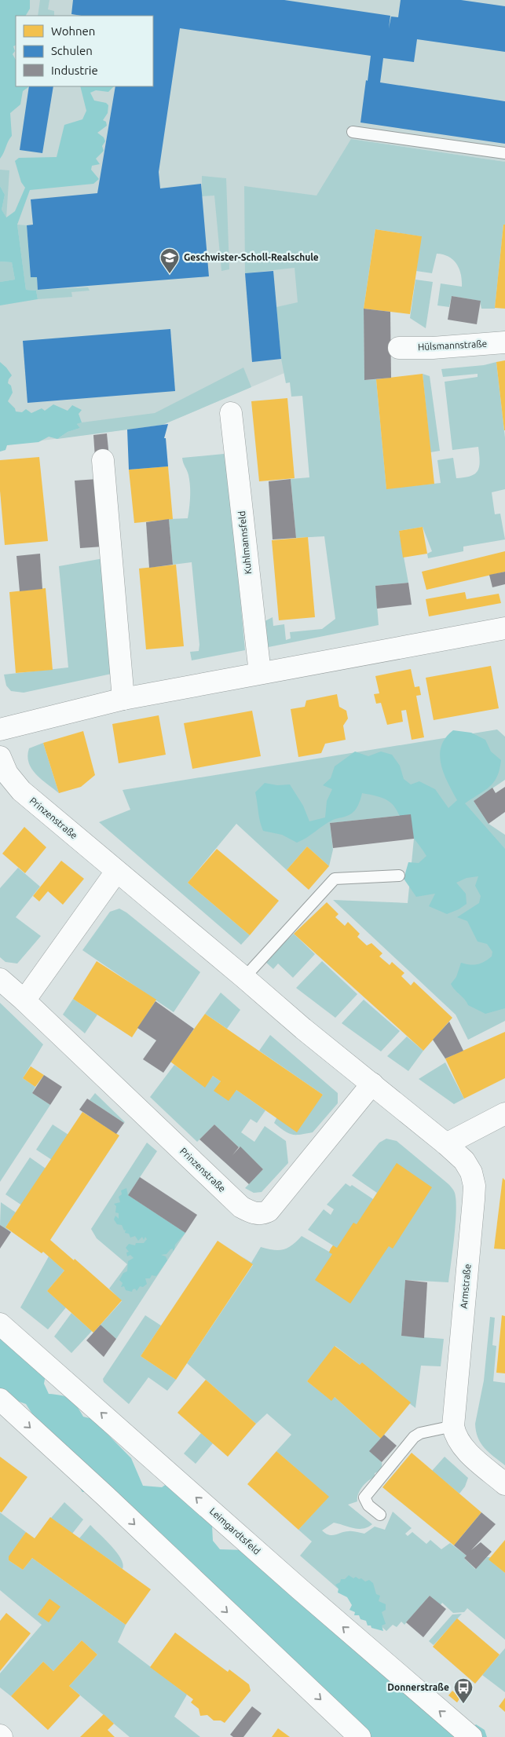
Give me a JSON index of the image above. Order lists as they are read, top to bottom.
{
  "streets": {
    "street": [
      "Hülsmannstraße",
      "Kuhlmannsfeld",
      "Prinzenstraße",
      "Armstraße",
      "Leimgardtsfeld"
    ]
  },
  "crossings": [
    ["Prinzenstraße", "Armstraße"]
  ],
  "places": {
    "school or university": ["Geschwister-Scholl-Realschule"],
    "bus stop": ["Donnerstraße"]
  },
  "legend": ["Wohnen", "Schulen", "Industrie"]
}
